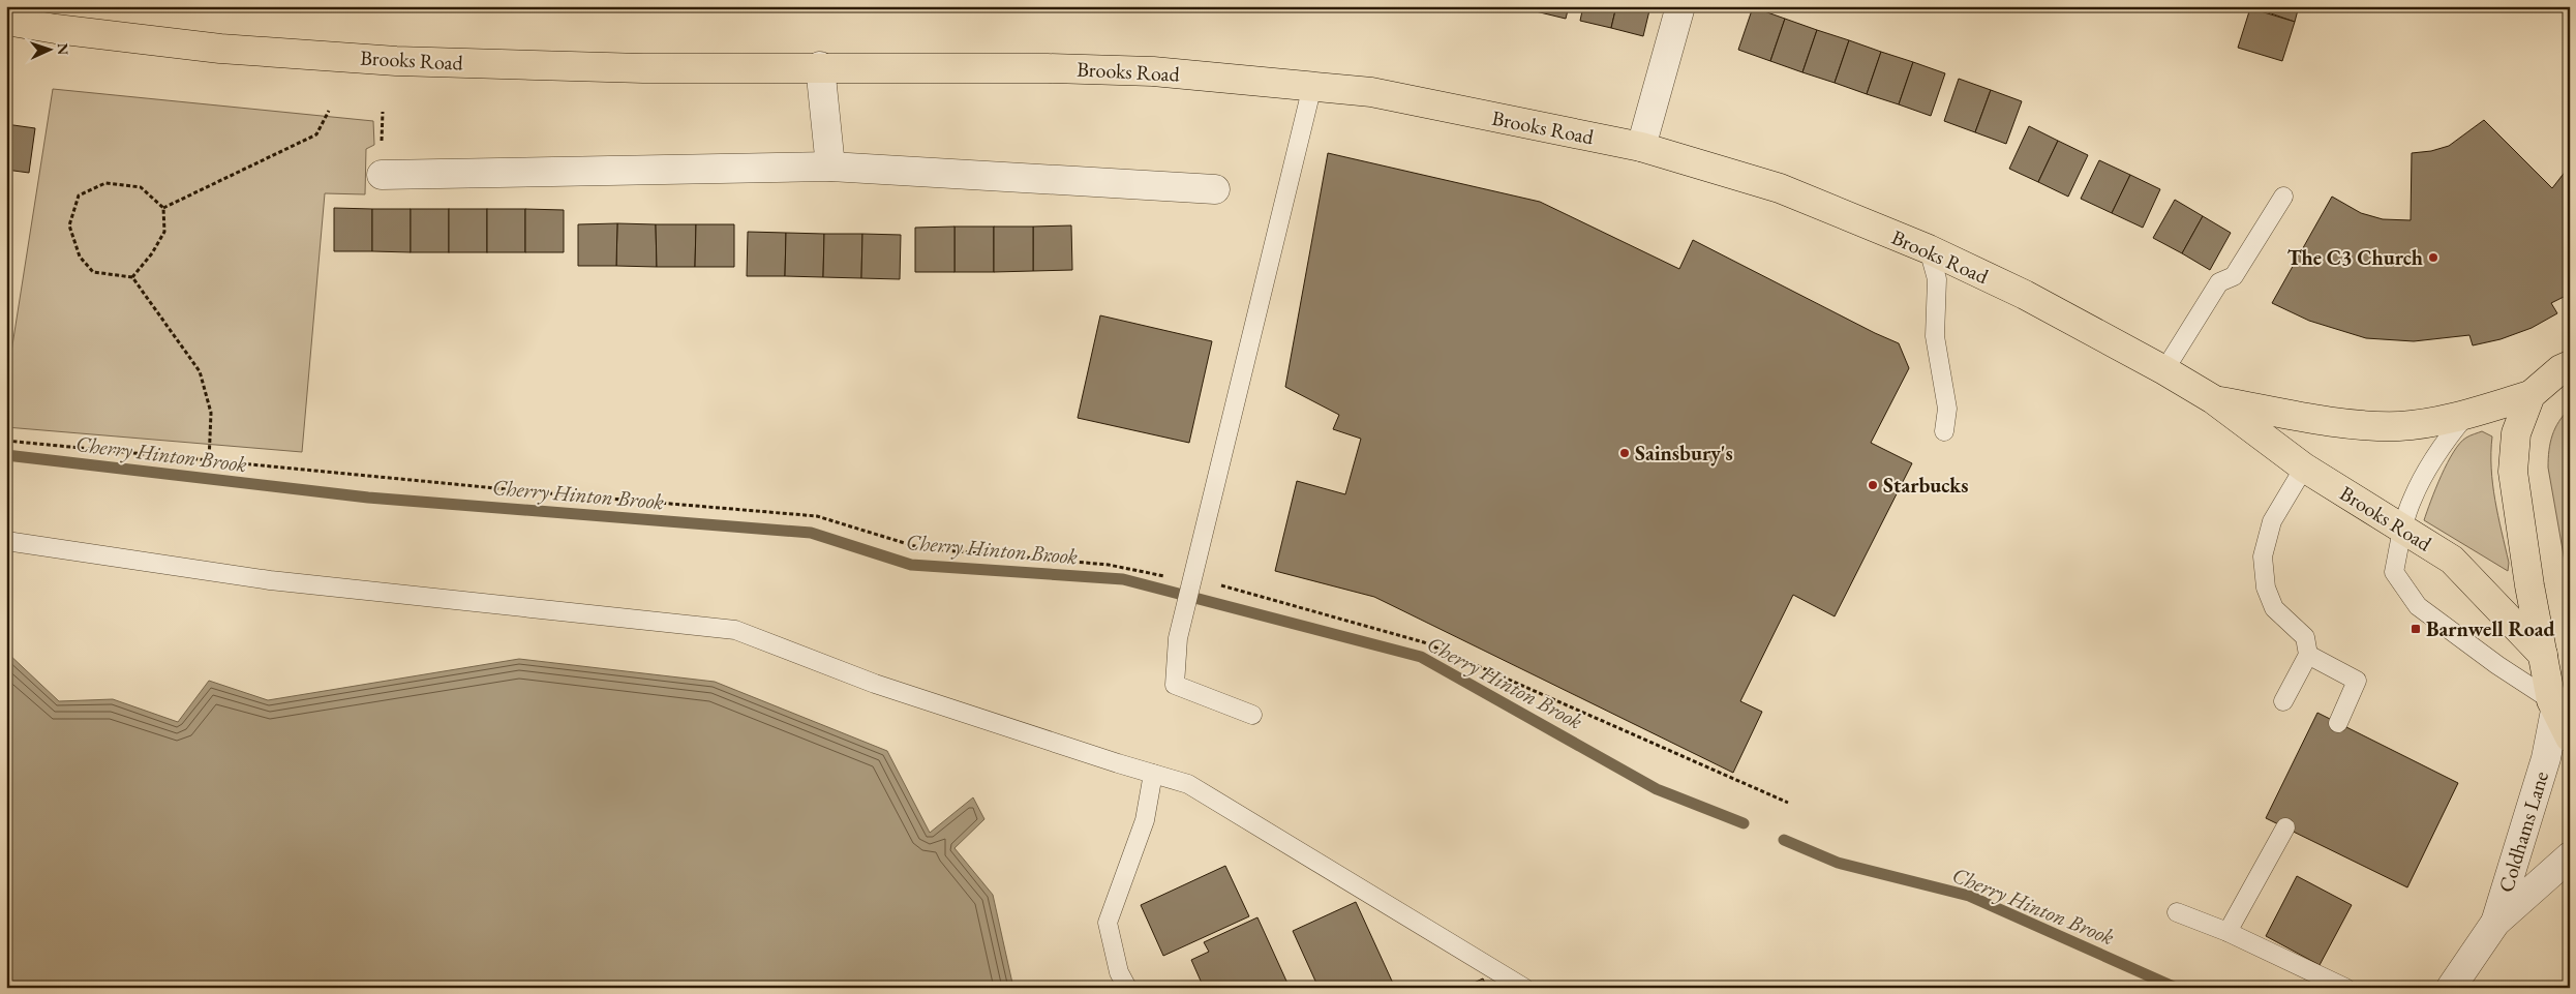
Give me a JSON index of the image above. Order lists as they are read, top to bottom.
{
  "streets": {
    "main road": ["Brooks Road"],
    "street": ["Coldhams Lane"]
  },
  "water": ["Cherry Hinton Brook"],
  "places": {
    "other": ["The C3 Church", "Sainsbury's", "Starbucks"],
    "transit": ["Barnwell Road"]
  },
  "north": "right"
}
